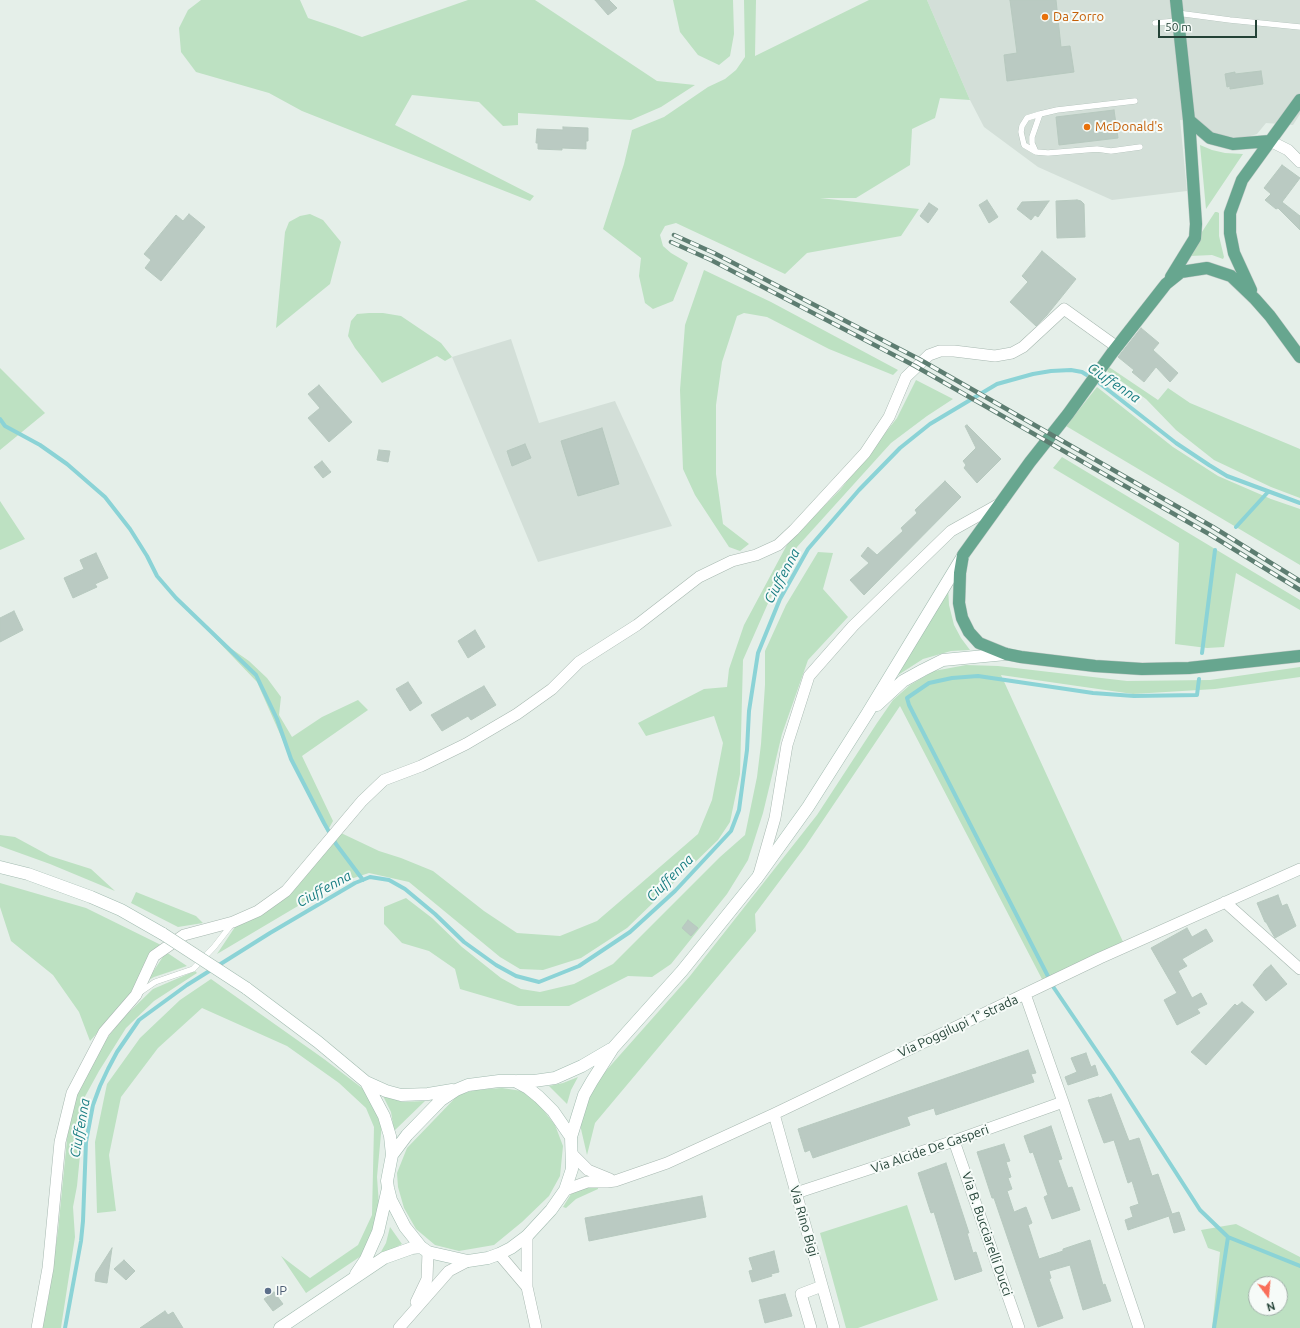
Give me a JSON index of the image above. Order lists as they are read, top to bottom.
{
  "streets": {
    "street": [
      "Via Poggilupi 1° strada",
      "Via Alcide De Gasperi",
      "Via Rino Bigi",
      "Via B. Bucciarelli Ducci"
    ]
  },
  "crossings": [
    ["Via Poggilupi 1° strada", "Via Rino Bigi"],
    ["Via Alcide De Gasperi", "Via Rino Bigi"],
    ["Via Alcide De Gasperi", "Via B. Bucciarelli Ducci"]
  ],
  "water": ["Ciuffenna"],
  "places": ["Da Zorro", "McDonald's", "IP"],
  "scale_bar": "50 m",
  "north": "bottom"
}
